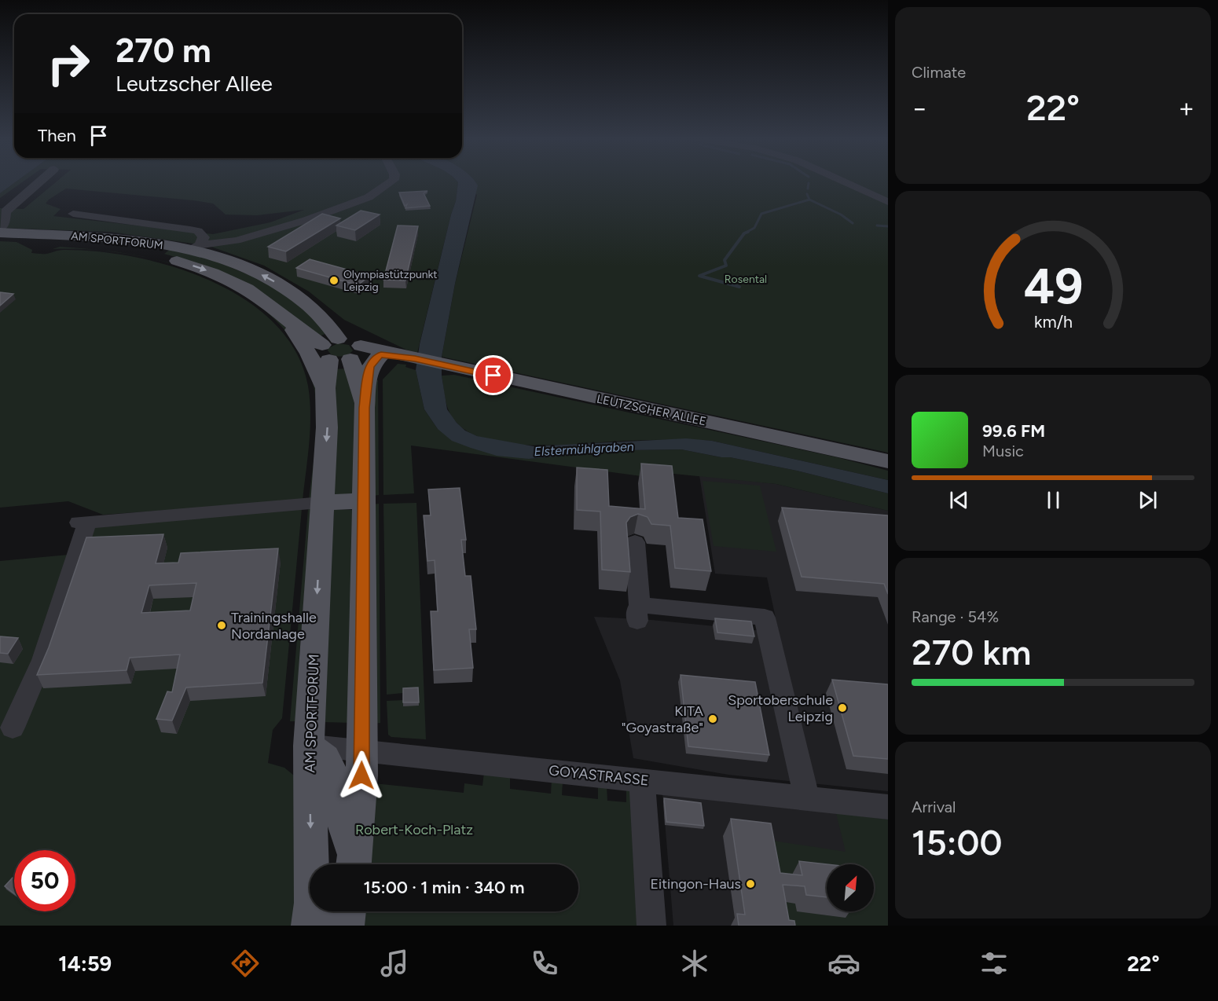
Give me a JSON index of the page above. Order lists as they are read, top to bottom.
{
  "streets": {
    "main road": ["AM SPORTFORUM", "LEUTZSCHER ALLEE"],
    "street": ["GOYASTRASSE"]
  },
  "crossings": [
    ["AM SPORTFORUM", "LEUTZSCHER ALLEE"],
    ["AM SPORTFORUM", "GOYASTRASSE"]
  ],
  "water": ["Elstermühlgraben"],
  "parks": ["Rosental", "Robert-Koch-Platz"],
  "places": [
    "Olympiastützpunkt Leipzig",
    "Trainingshalle Nordanlage",
    "Sportoberschule Leipzig",
    "KITA \"Goyastraße\"",
    "Eitingon-Haus"
  ],
  "north": "top right",
  "page": {
    "tile": [
      "Climate",
      ["Range · 54%", "270 km"],
      ["Arrival", "15:00"]
    ],
    "turn": ["270 m", "Leutzscher Allee"],
    "heat": ["−", "22°", "+"],
    "then": "Then",
    "song": ["99.6 FM", "Music"],
    "limit": "50",
    "trip": "15:00 · 1 min · 340 m",
    "tabs": ["14:59", "22°"],
    "gauge": ["49", "km/h"]
  }
}
